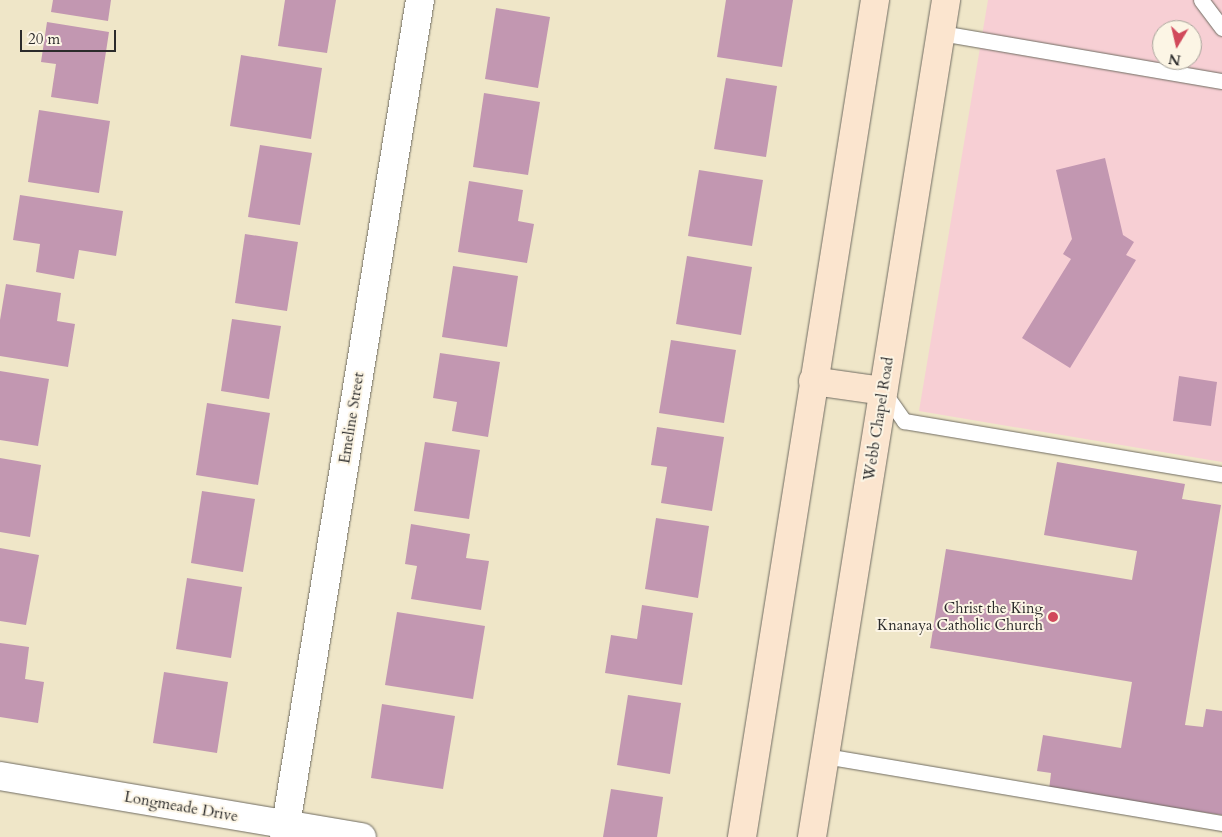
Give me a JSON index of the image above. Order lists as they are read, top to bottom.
{
  "streets": {
    "main road": ["Webb Chapel Road"],
    "street": ["Emeline Street", "Longmeade Drive"]
  },
  "crossings": [
    ["Emeline Street", "Longmeade Drive"]
  ],
  "places": ["Christ the King Knanaya Catholic Church"],
  "scale_bar": "20 m",
  "north": "bottom"
}
